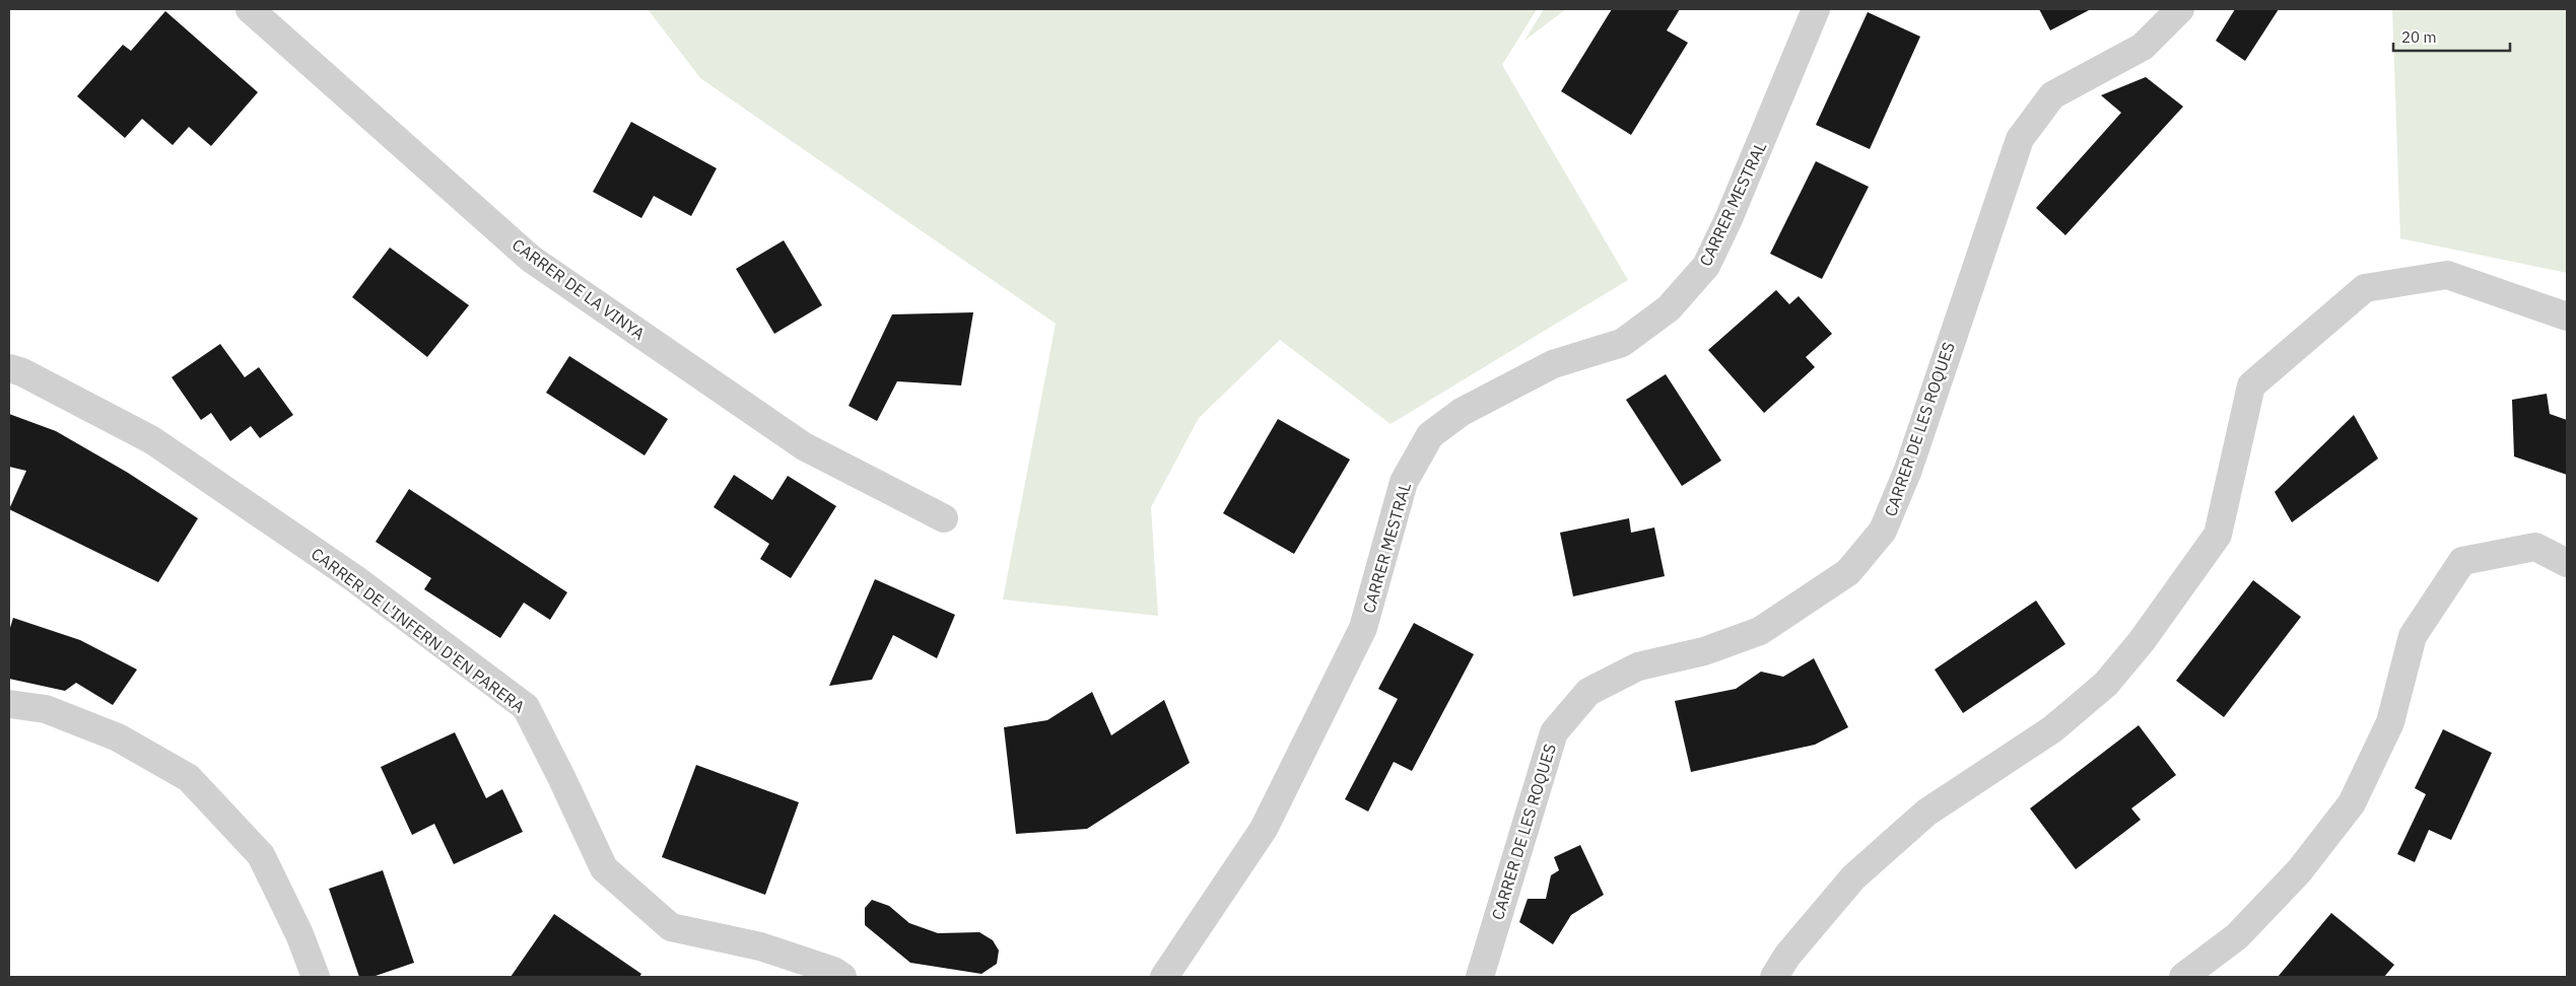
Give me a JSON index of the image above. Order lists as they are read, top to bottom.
{
  "streets": {
    "street": [
      "CARRER MESTRAL",
      "CARRER DE LA VINYA",
      "CARRER DE LES ROQUES",
      "CARRER DE L'INFERN D'EN PARERA"
    ]
  },
  "scale_bar": "20 m"
}
